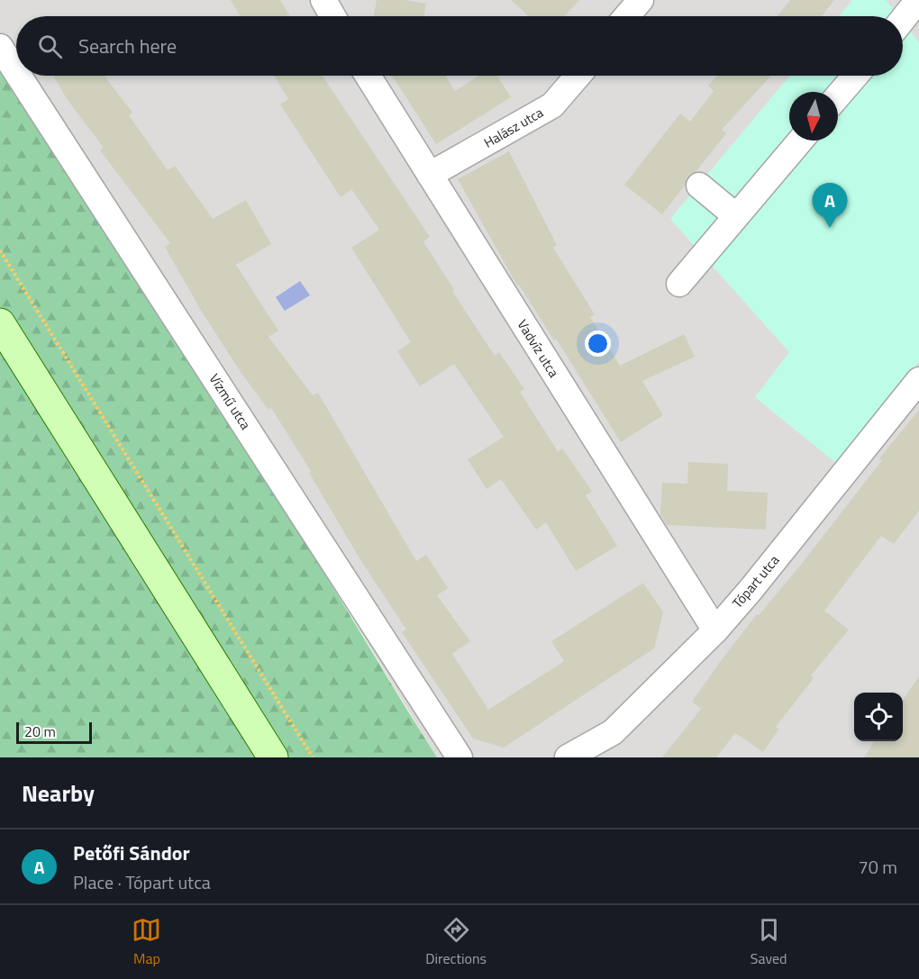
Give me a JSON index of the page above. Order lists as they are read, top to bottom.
{
  "streets": {
    "street": [
      "Halász utca",
      "Vadvíz utca",
      "Vízmű utca",
      "Tópart utca"
    ]
  },
  "crossings": [
    ["Halász utca", "Vadvíz utca"],
    ["Vadvíz utca", "Tópart utca"]
  ],
  "scale_bar": "20 m",
  "north": "bottom",
  "page": {
    "search": "Search here",
    "pins": "A",
    "scale": "20 m",
    "heading": "Nearby",
    "list": [
      {
        "mark": "A",
        "name": "Petőfi Sándor",
        "note": "Place · Tópart utca",
        "value": "70 m"
      }
    ],
    "nav": ["Map", "Directions", "Saved"]
  }
}
